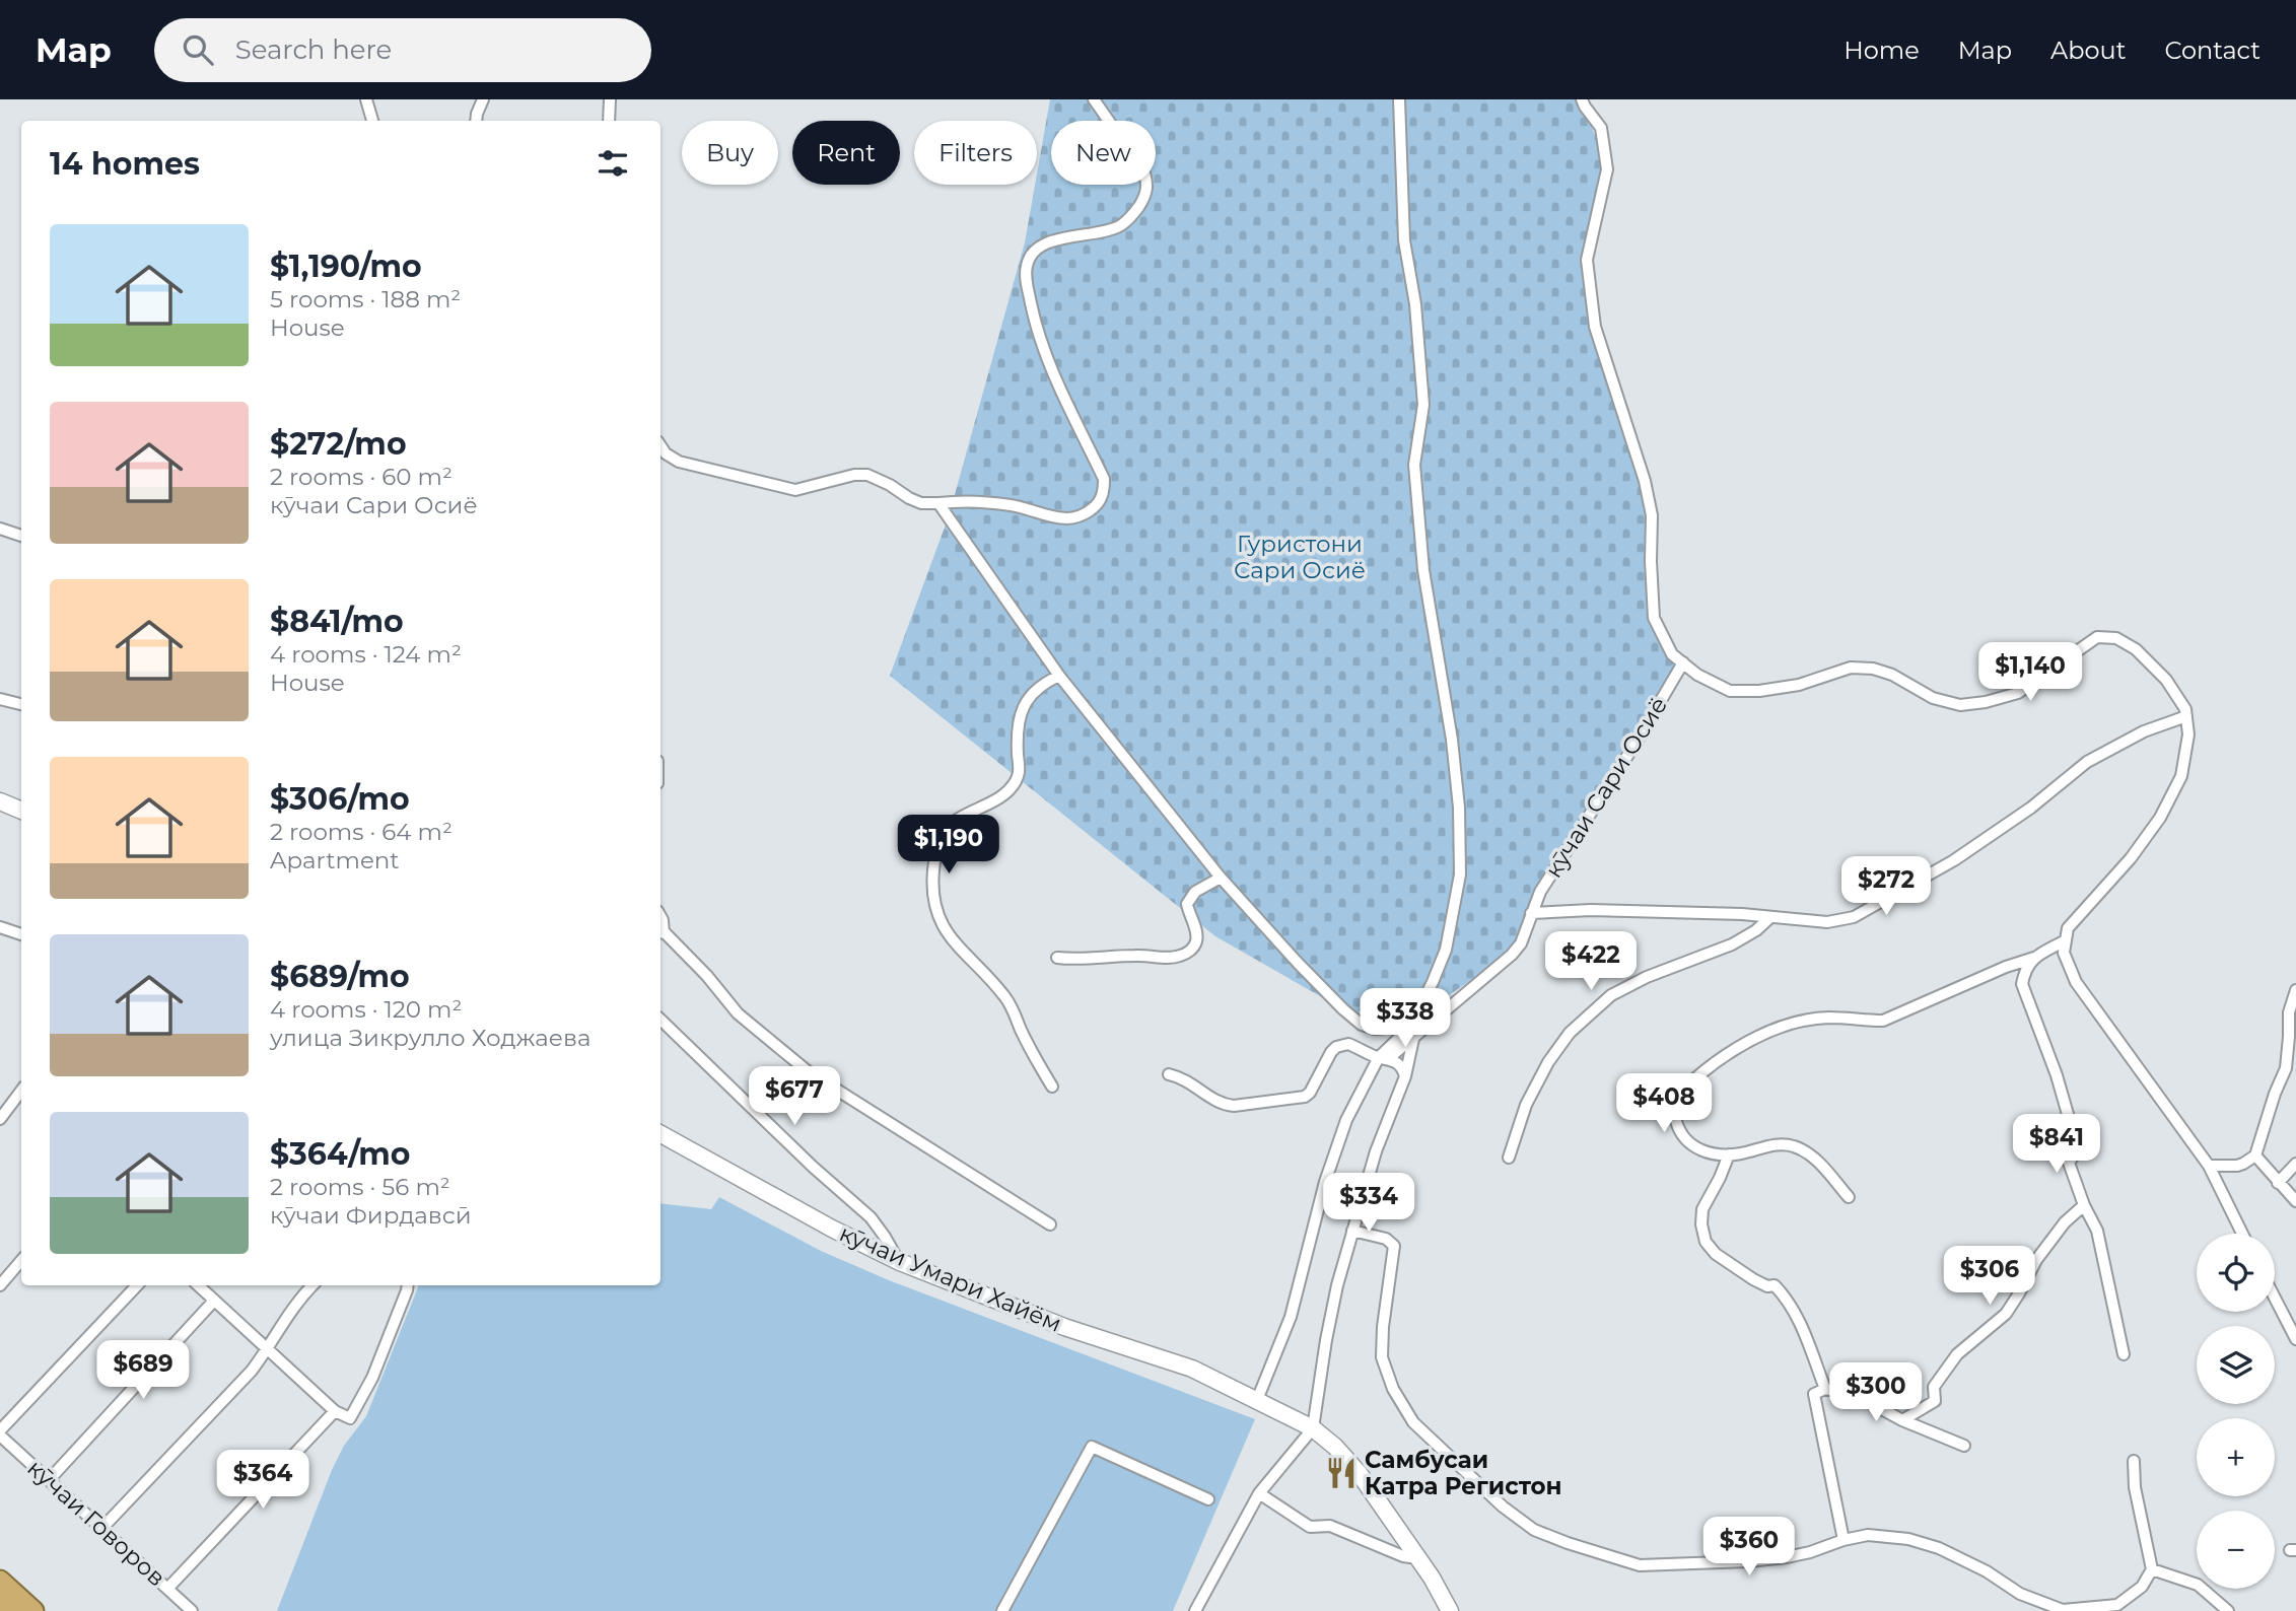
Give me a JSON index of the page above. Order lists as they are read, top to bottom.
{
  "streets": {
    "main road": ["кӯчаи Умари Хайём"],
    "street": ["кӯчаи Сари Осиё", "кӯчаи Говоров"]
  },
  "crossings": [
    ["кӯчаи Сари Осиё", "кӯчаи Умари Хайём"]
  ],
  "parks": ["Гуристони Сари Осиё"],
  "places": {
    "restaurant": ["Самбусаи Катра Регистон"]
  },
  "page": {
    "header": "Map",
    "search": "Search here",
    "nav": [
      "Home",
      "Map",
      "About",
      "Contact"
    ],
    "chip": [
      "Buy",
      "Rent",
      "Filters",
      "New"
    ],
    "heading": "14 homes",
    "list": [
      {
        "name": "$1,190/mo",
        "note": "5 rooms · 188 m² · House"
      },
      {
        "name": "$272/mo",
        "note": "2 rooms · 60 m² · кӯчаи Сари Осиё"
      },
      {
        "name": "$841/mo",
        "note": "4 rooms · 124 m² · House"
      },
      {
        "name": "$306/mo",
        "note": "2 rooms · 64 m² · Apartment"
      },
      {
        "name": "$689/mo",
        "note": "4 rooms · 120 m² · улица Зикрулло Ходжаева"
      },
      {
        "name": "$364/mo",
        "note": "2 rooms · 56 m² · кӯчаи Фирдавсӣ"
      }
    ],
    "price": [
      "$1,140",
      "$1,190",
      "$272",
      "$422",
      "$338",
      "$677",
      "$408",
      "$841",
      "$334",
      "$306",
      "$689",
      "$300",
      "$364",
      "$360"
    ],
    "map_buttons": ["+", "−"]
  }
}
